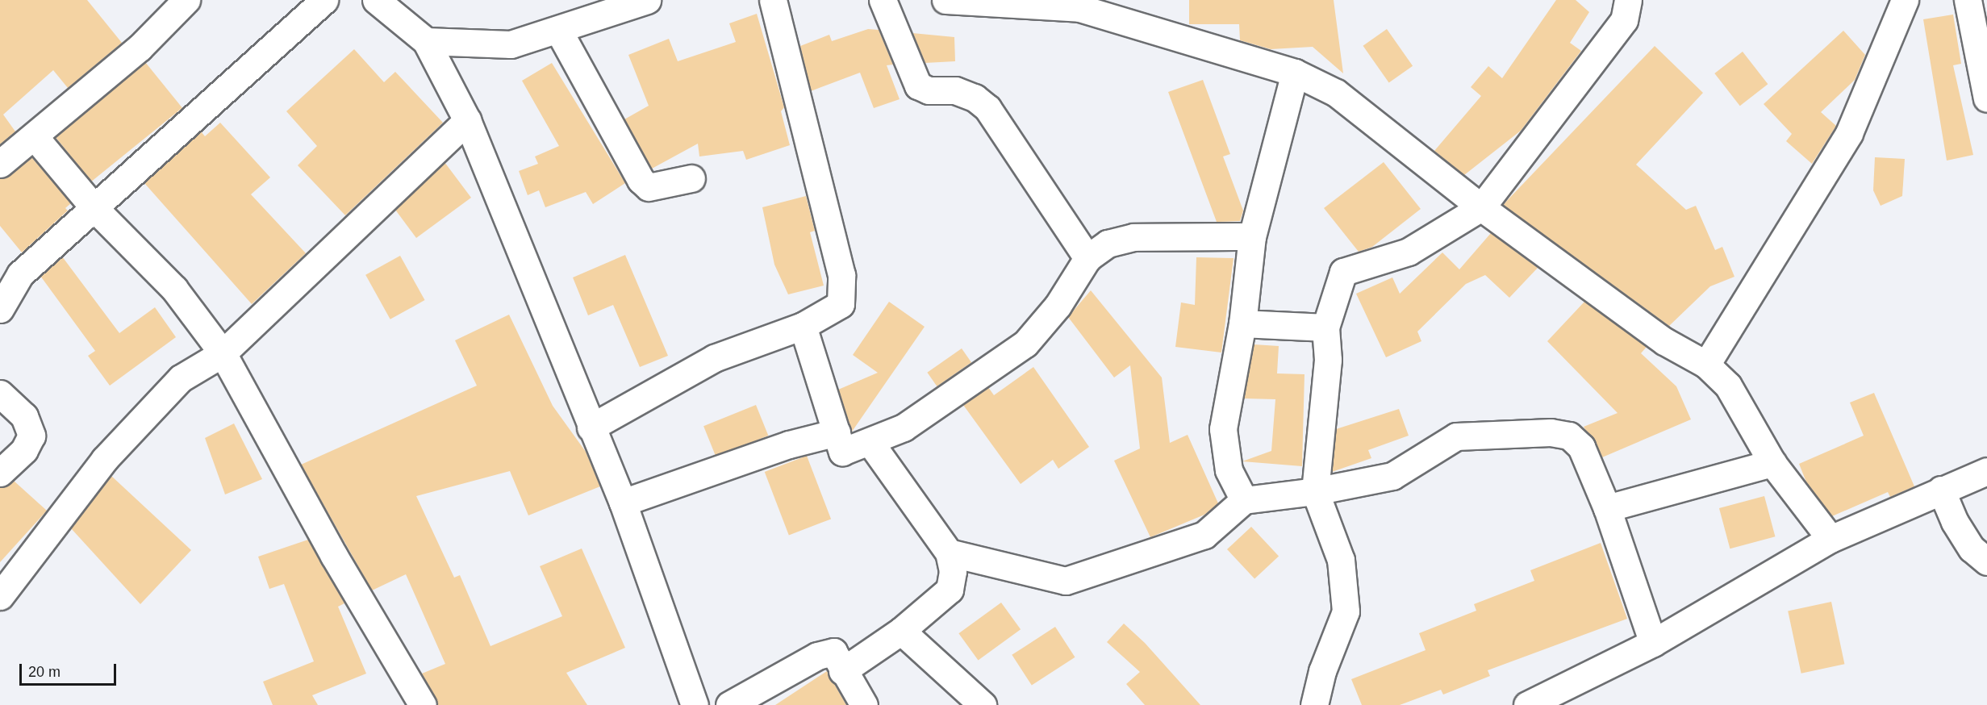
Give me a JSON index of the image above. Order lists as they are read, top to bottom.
{
  "scale_bar": "20 m"
}
